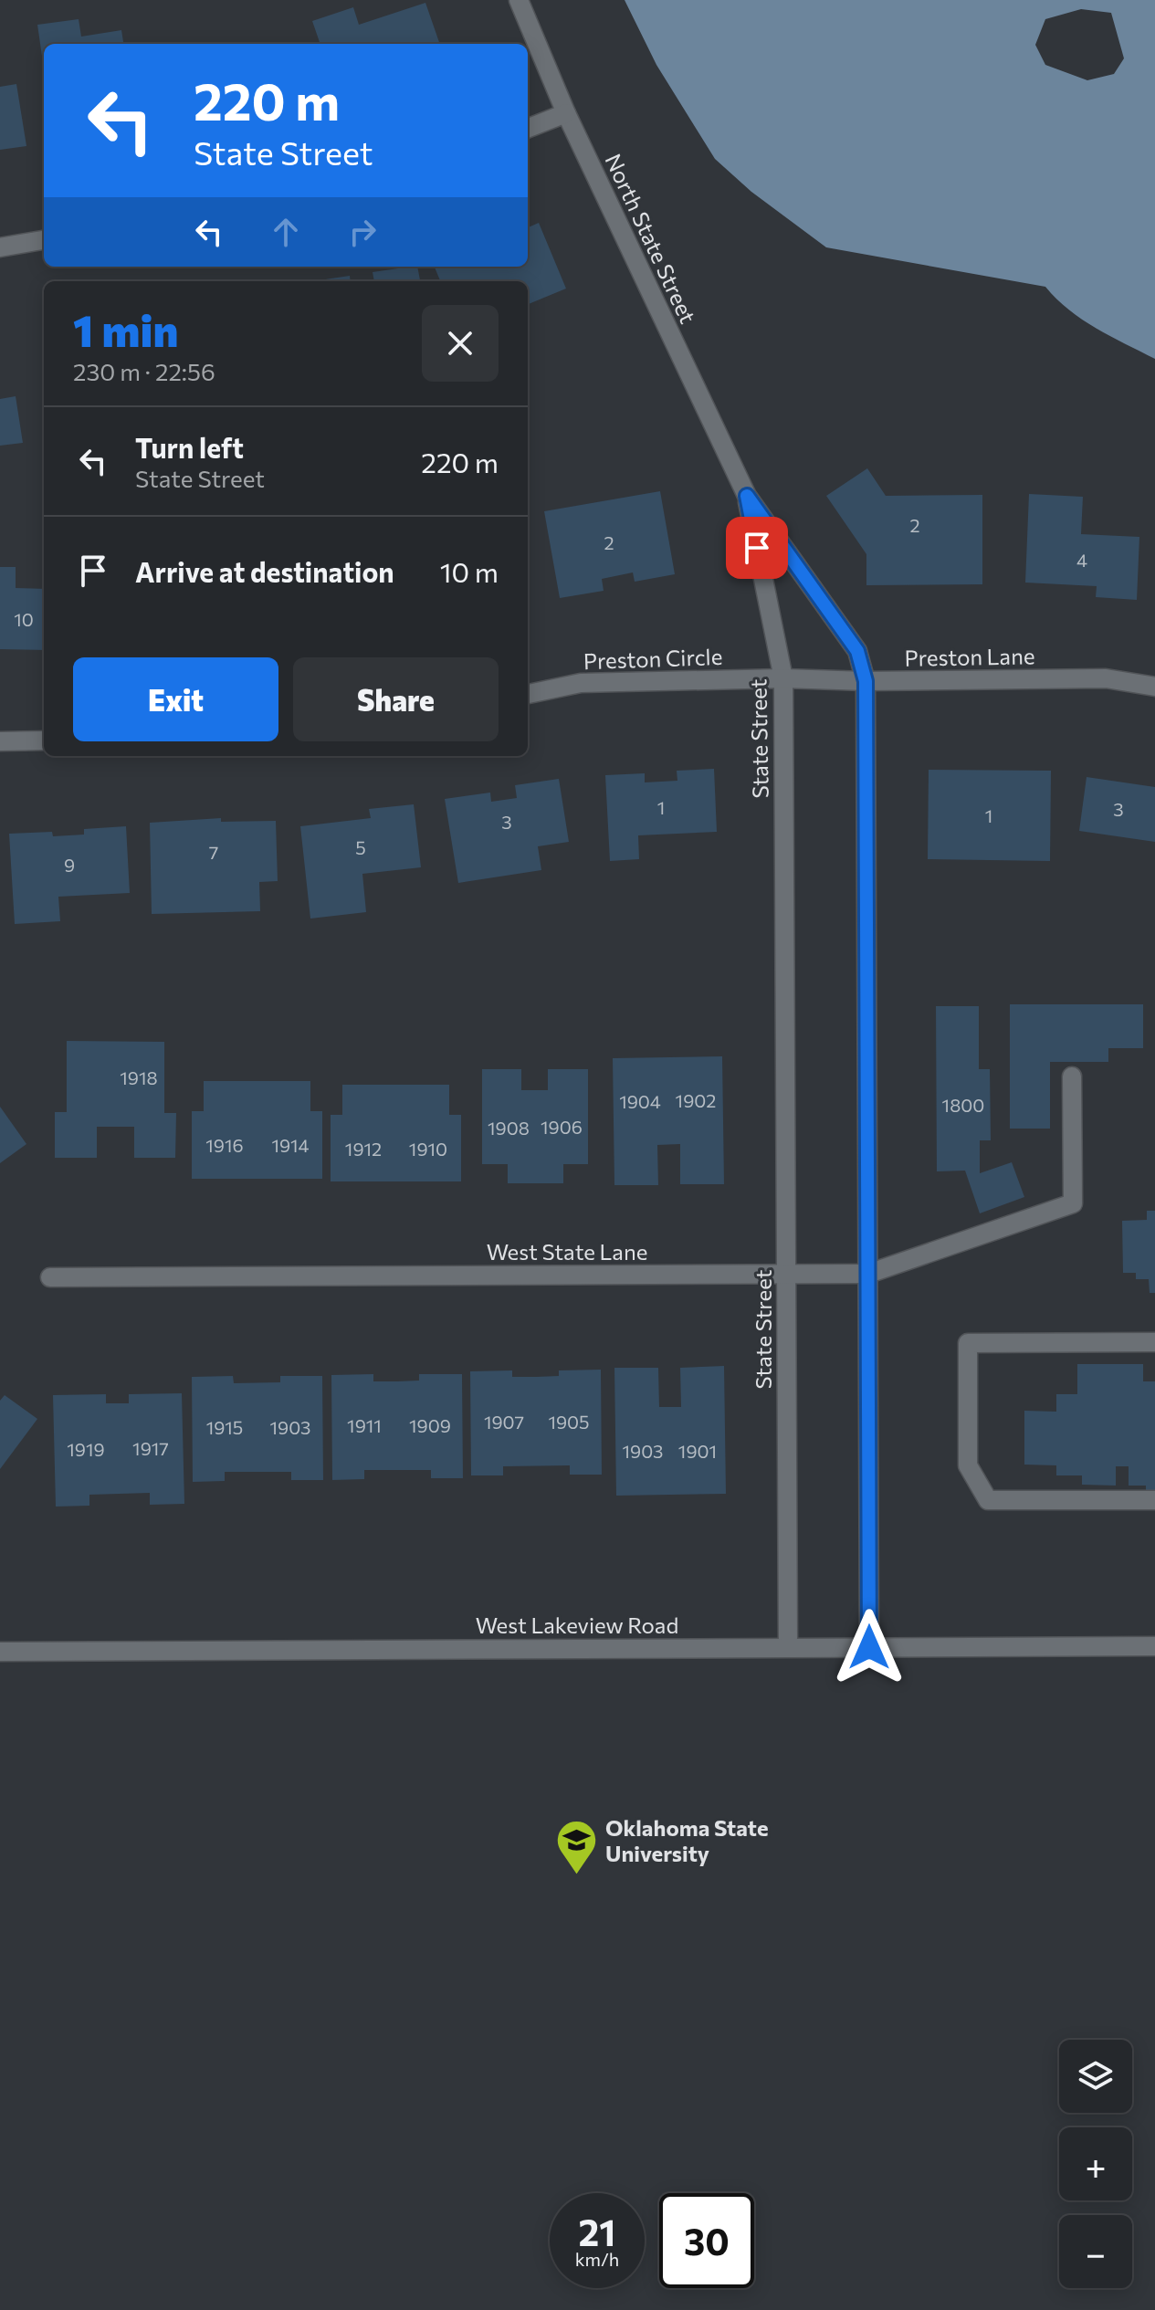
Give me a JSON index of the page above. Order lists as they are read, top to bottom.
{
  "streets": {
    "street": [
      "North State Street",
      "Preston Lane",
      "Preston Circle",
      "State Street",
      "West State Lane",
      "West Lakeview Road"
    ]
  },
  "crossings": [
    ["North State Street", "State Street"],
    ["Preston Lane", "Preston Circle"],
    ["Preston Lane", "State Street"],
    ["Preston Circle", "State Street"],
    ["State Street", "West State Lane"],
    ["State Street", "West Lakeview Road"]
  ],
  "places": {
    "school or university": ["Oklahoma State University"]
  },
  "house_numbers": [
    "2",
    "2",
    "4",
    "10",
    "1",
    "3",
    "1",
    "3",
    "5",
    "7",
    "9",
    "1918",
    "1902",
    "1904",
    "1800",
    "1906",
    "1908",
    "1916",
    "1914",
    "1912",
    "1910",
    "1907",
    "1905",
    "1911",
    "1909",
    "1915",
    "1903",
    "1917",
    "1919",
    "1903",
    "1901"
  ],
  "page": {
    "turn": ["220 m", "State Street"],
    "heading": ["1 min", "230 m · 22:56"],
    "list": [
      {
        "name": "Turn left",
        "note": "State Street",
        "value": "220 m"
      },
      {
        "name": "Arrive at destination",
        "value": "10 m"
      }
    ],
    "buttons": ["Exit", "Share"],
    "map_buttons": ["+", "−"],
    "speed": "21 km/h",
    "limit": "30"
  }
}
